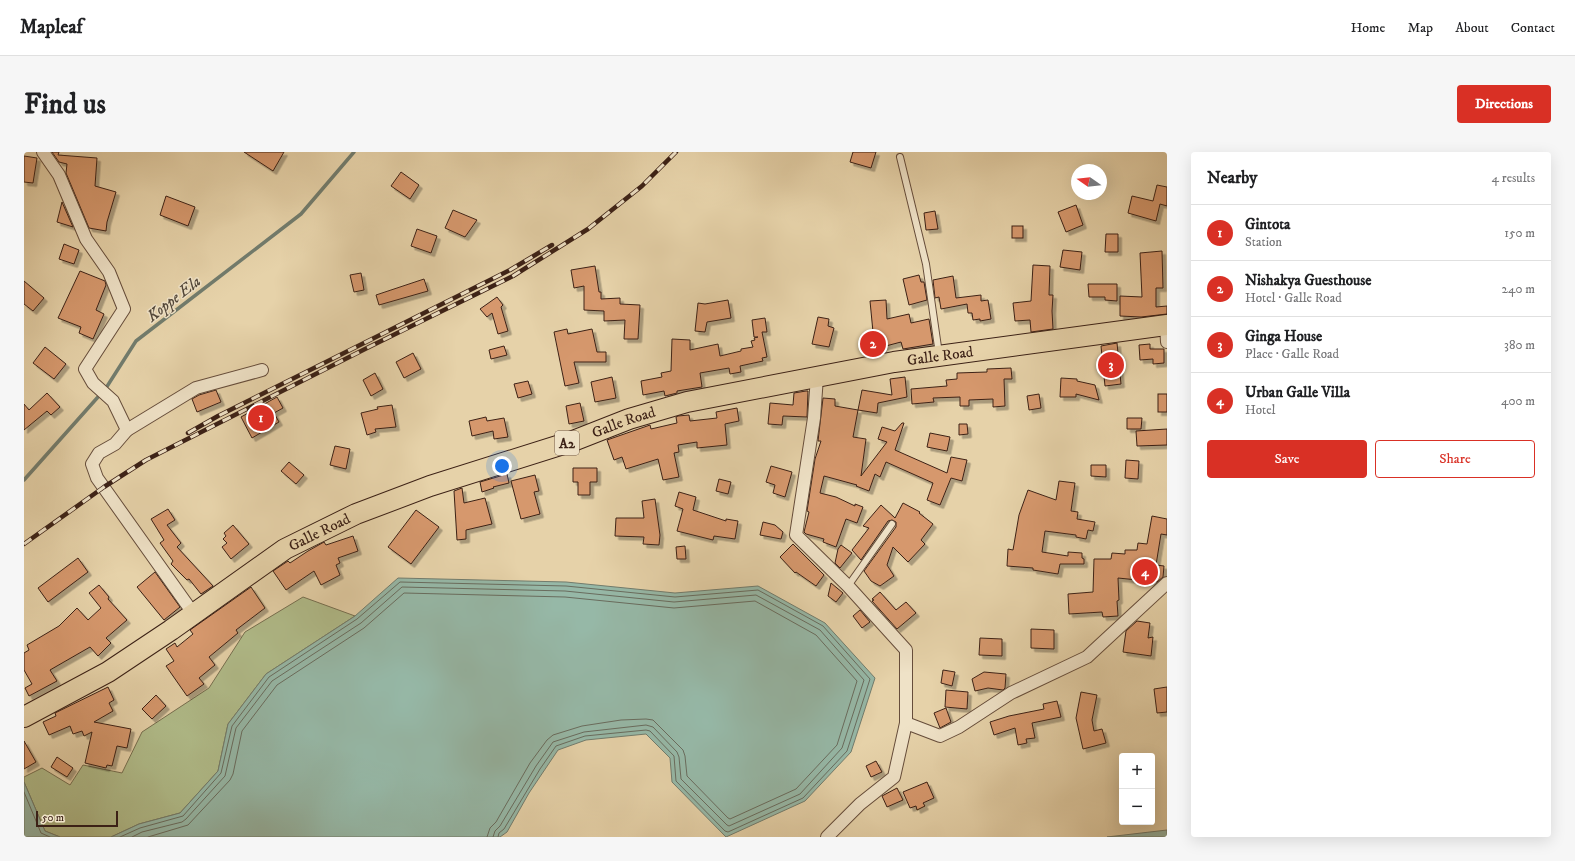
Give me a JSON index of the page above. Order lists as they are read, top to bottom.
{
  "streets": {
    "highway": ["Galle Road", "A2"]
  },
  "water": ["Koppe Ela"],
  "scale_bar": "50 m",
  "north": "left",
  "page": {
    "header": "Mapleaf",
    "nav": [
      "Home",
      "Map",
      "About",
      "Contact"
    ],
    "buttons": [
      "Directions",
      ["Save", "Share"]
    ],
    "title": "Find us",
    "heading": ["Nearby", "4 results"],
    "list": [
      {
        "mark": "1",
        "name": "Gintota",
        "note": "Station",
        "value": "150 m"
      },
      {
        "mark": "2",
        "name": "Nishakya Guesthouse",
        "note": "Hotel · Galle Road",
        "value": "240 m"
      },
      {
        "mark": "3",
        "name": "Ginga House",
        "note": "Place · Galle Road",
        "value": "380 m"
      },
      {
        "mark": "4",
        "name": "Urban Galle Villa",
        "note": "Hotel",
        "value": "400 m"
      }
    ],
    "pins": [
      "2",
      "3",
      "1",
      "4"
    ],
    "map_buttons": ["+", "−"],
    "scale": "50 m"
  }
}
